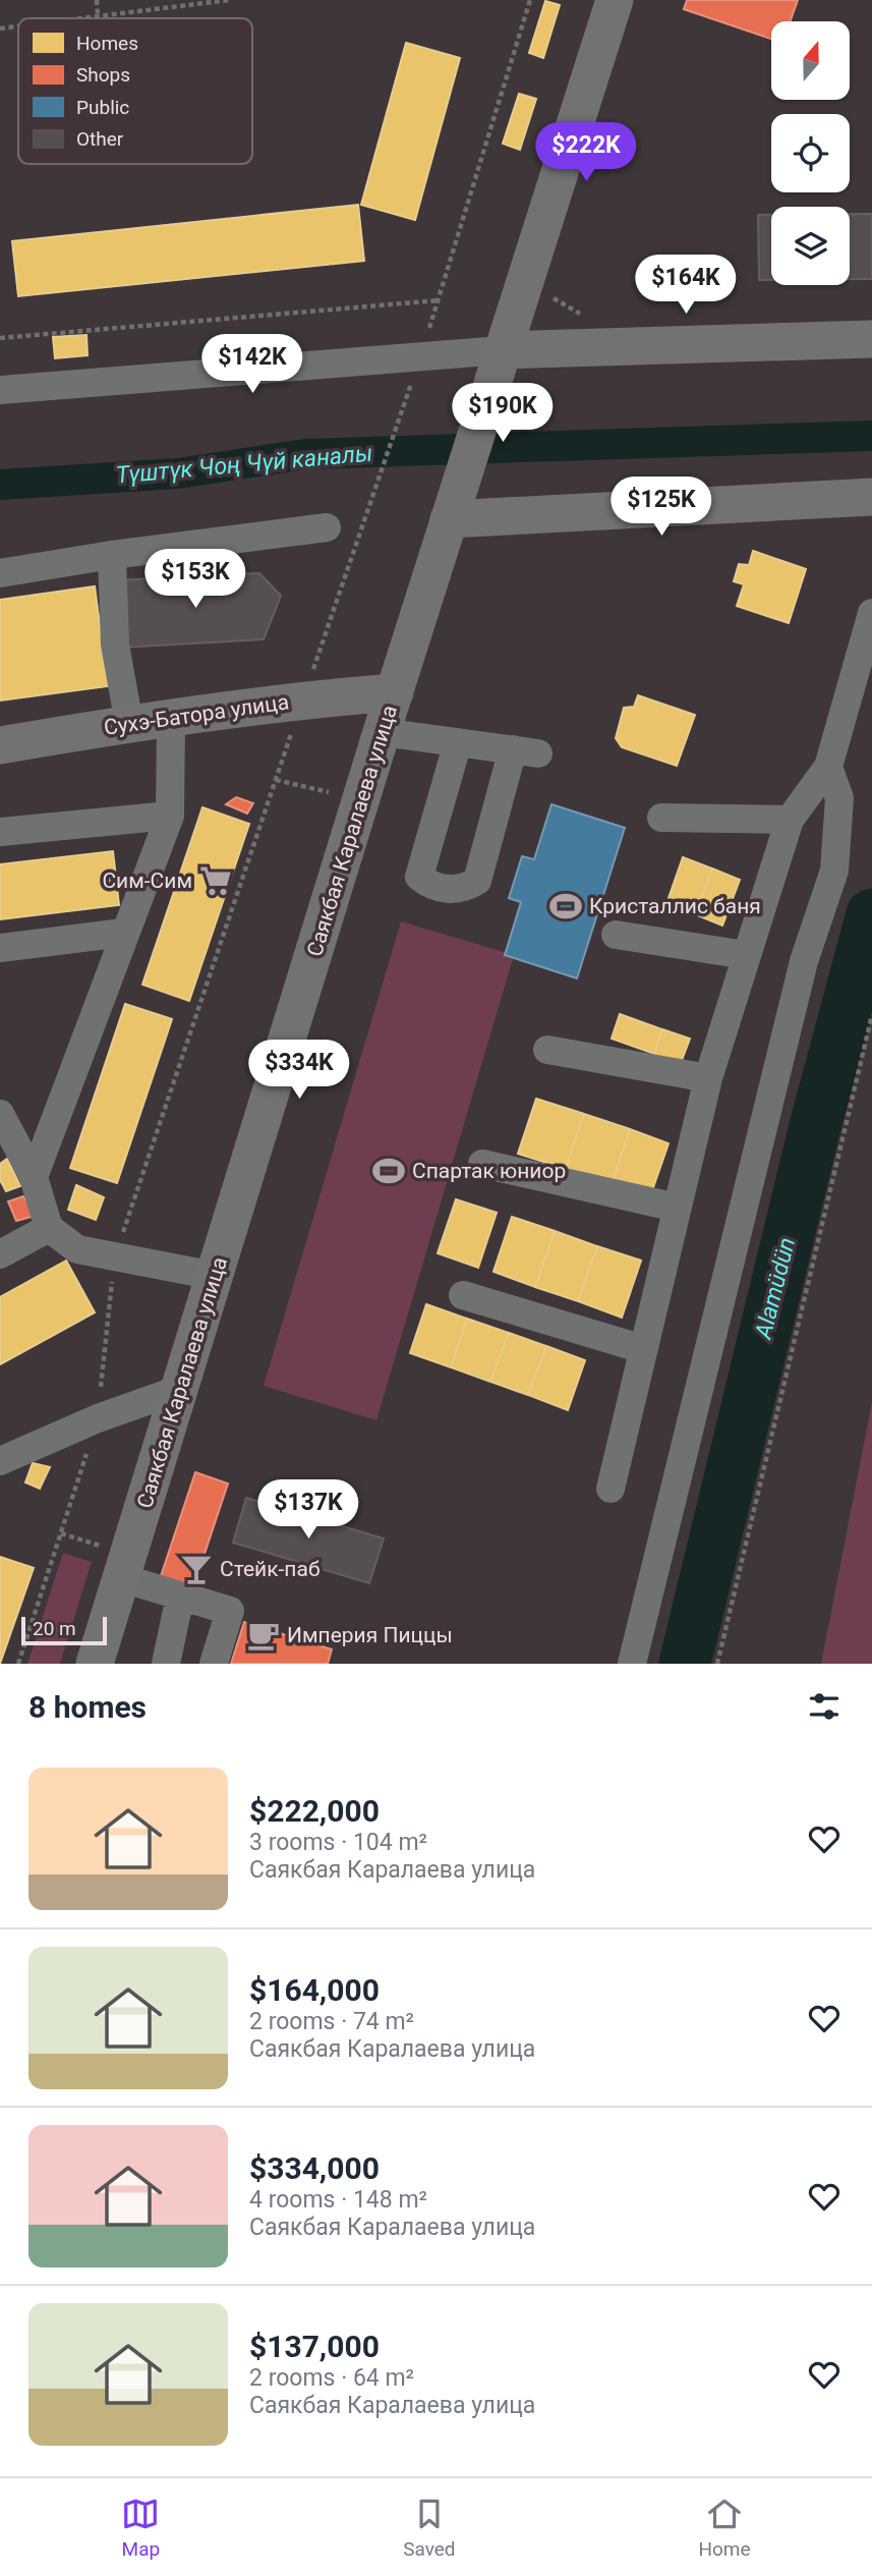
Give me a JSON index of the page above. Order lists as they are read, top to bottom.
{
  "streets": {
    "main road": ["Сухэ-Батора улица", "Саякбая Каралаева улица"]
  },
  "crossings": [
    ["Сухэ-Батора улица", "Саякбая Каралаева улица"]
  ],
  "water": ["Түштүк Чоң Чүй каналы", "Alamüdün"],
  "places": {
    "supermarket": ["Сим-Сим"],
    "sports": ["Кристаллис баня", "Спартак юниор"],
    "bar": ["Стейк-паб"],
    "cafe": ["Империя Пиццы"]
  },
  "legend": [
    "Homes",
    "Shops",
    "Public",
    "Other"
  ],
  "scale_bar": "20 m",
  "north": "top",
  "page": {
    "price": [
      "$222K",
      "$164K",
      "$142K",
      "$190K",
      "$125K",
      "$153K",
      "$334K",
      "$137K"
    ],
    "scale": "20 m",
    "heading": "8 homes",
    "list": [
      {
        "name": "$222,000",
        "note": "3 rooms · 104 m² · Саякбая Каралаева улица"
      },
      {
        "name": "$164,000",
        "note": "2 rooms · 74 m² · Саякбая Каралаева улица"
      },
      {
        "name": "$334,000",
        "note": "4 rooms · 148 m² · Саякбая Каралаева улица"
      },
      {
        "name": "$137,000",
        "note": "2 rooms · 64 m² · Саякбая Каралаева улица"
      }
    ],
    "tabs": ["Map", "Saved", "Home"]
  }
}
